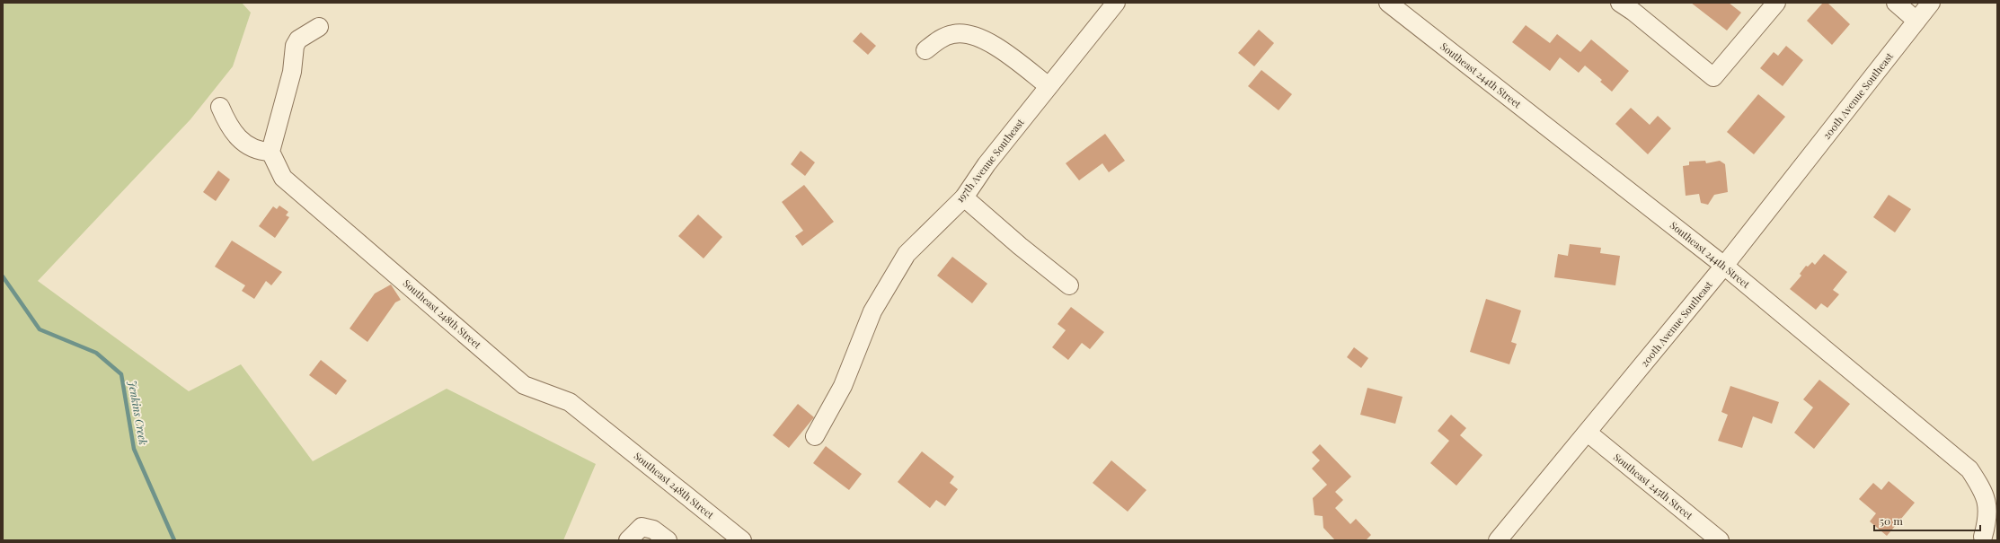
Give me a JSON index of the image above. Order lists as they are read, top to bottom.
{
  "streets": {
    "street": [
      "Southeast 244th Street",
      "200th Avenue Southeast",
      "197th Avenue Southeast",
      "Southeast 248th Street",
      "Southeast 245th Street"
    ]
  },
  "crossings": [
    ["Southeast 244th Street", "200th Avenue Southeast"],
    ["200th Avenue Southeast", "Southeast 245th Street"]
  ],
  "water": ["Jenkins Creek"],
  "scale_bar": "50 m"
}
